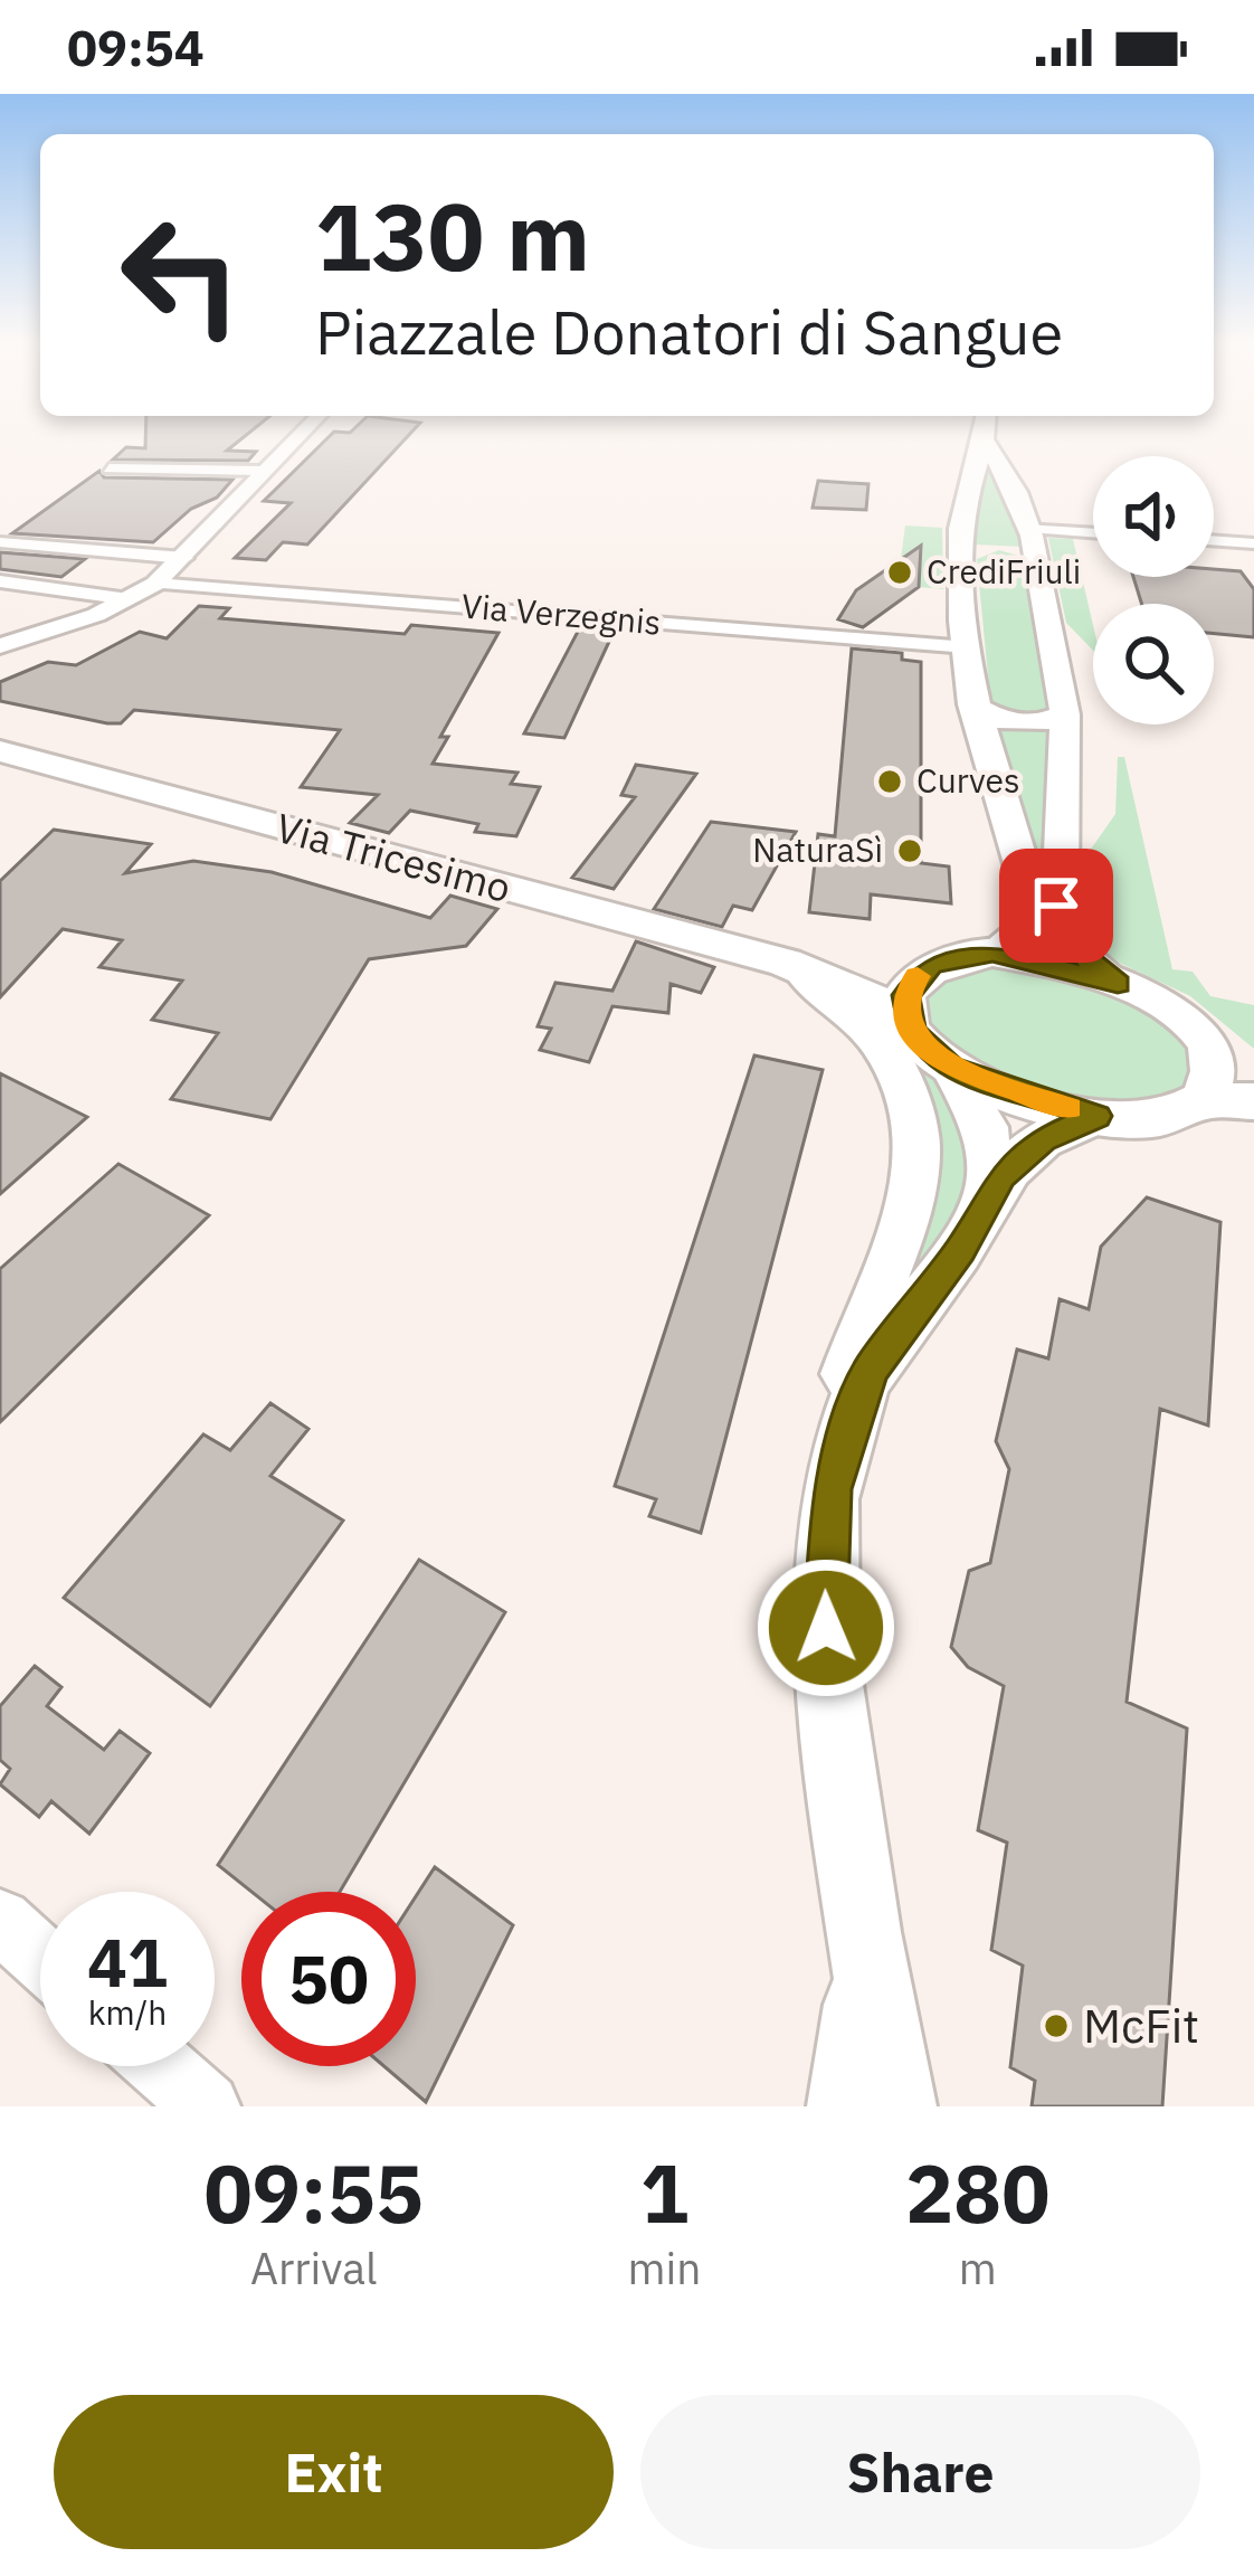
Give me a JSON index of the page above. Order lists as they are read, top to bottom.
{
  "streets": {
    "main road": ["Via Tricesimo"],
    "street": ["Via Verzegnis"]
  },
  "places": [
    "CrediFriuli",
    "Curves",
    "NaturaSì",
    "McFit"
  ],
  "page": {
    "status": "09:54",
    "turn": ["130 m", "Piazzale Donatori di Sangue"],
    "speed": "41 km/h",
    "limit": "50",
    "eta": [
      "09:55",
      "Arrival",
      "1",
      "min",
      "280",
      "m"
    ],
    "buttons": ["Exit", "Share"]
  }
}
